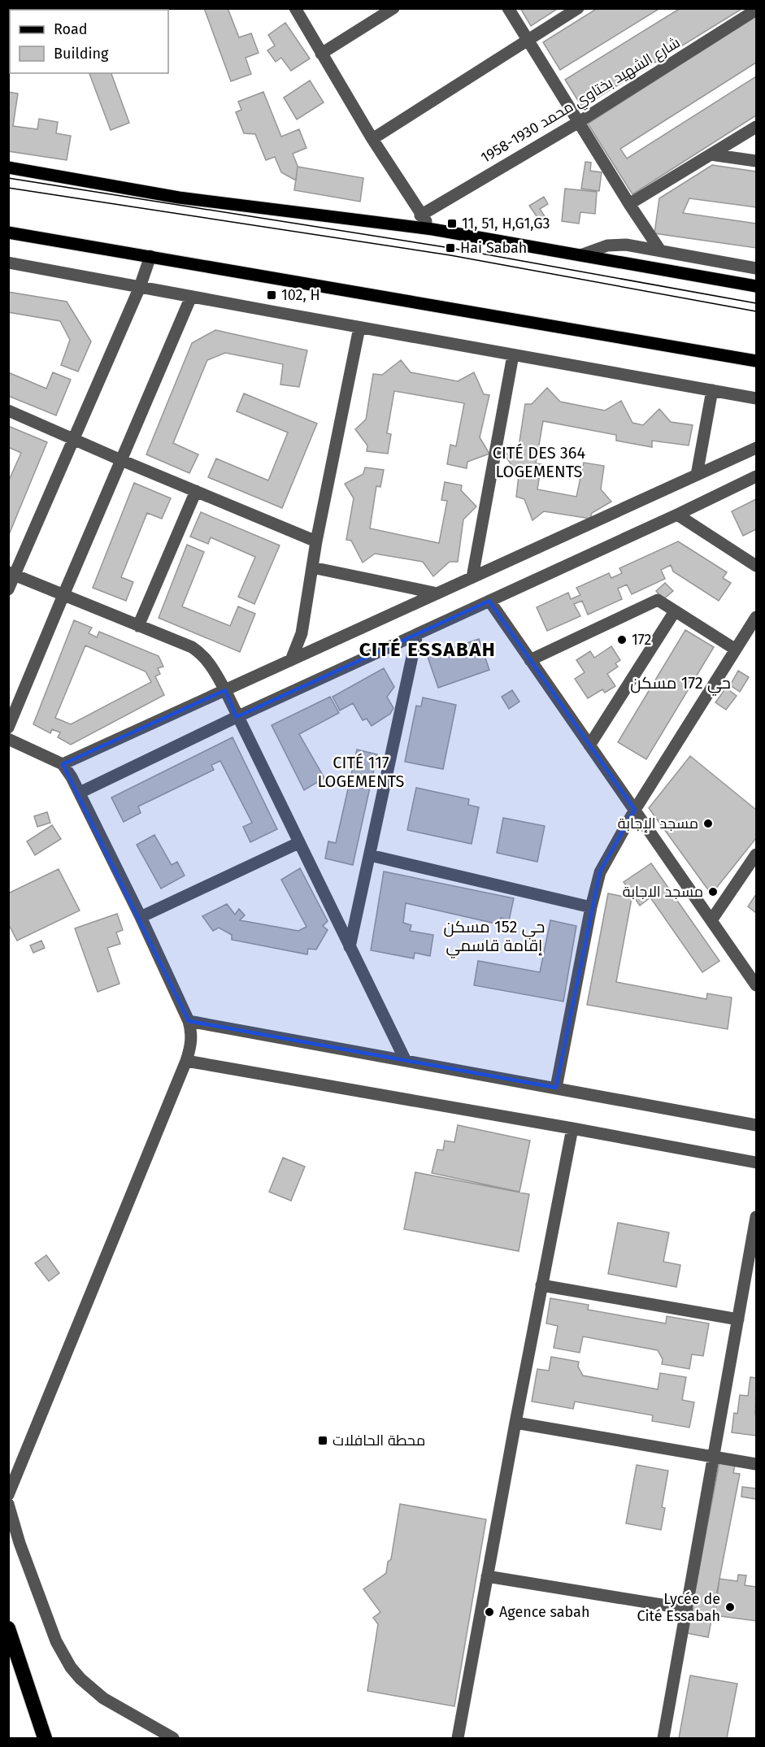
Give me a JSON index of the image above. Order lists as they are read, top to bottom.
{
  "streets": {
    "street": ["شارع الشهيد بختاوي محمد 1930-1958"]
  },
  "districts": [
    "CITÉ DES 364 LOGEMENTS",
    "CITÉ ESSABAH",
    "حي 172 مسكن",
    "CITÉ 117 LOGEMENTS",
    "حي 152 مسكن إقامة قاسمي"
  ],
  "places": {
    "transit": [
      "11, 51, H,G1,G3",
      "Hai Sabah",
      "102, H",
      "محطة الحافلات"
    ],
    "other": [
      "172",
      "مسجد الإجابة",
      "مسجد الاجابة",
      "Lycée de Cité Essabah",
      "Agence sabah"
    ]
  },
  "legend": ["Road", "Building"]
}
